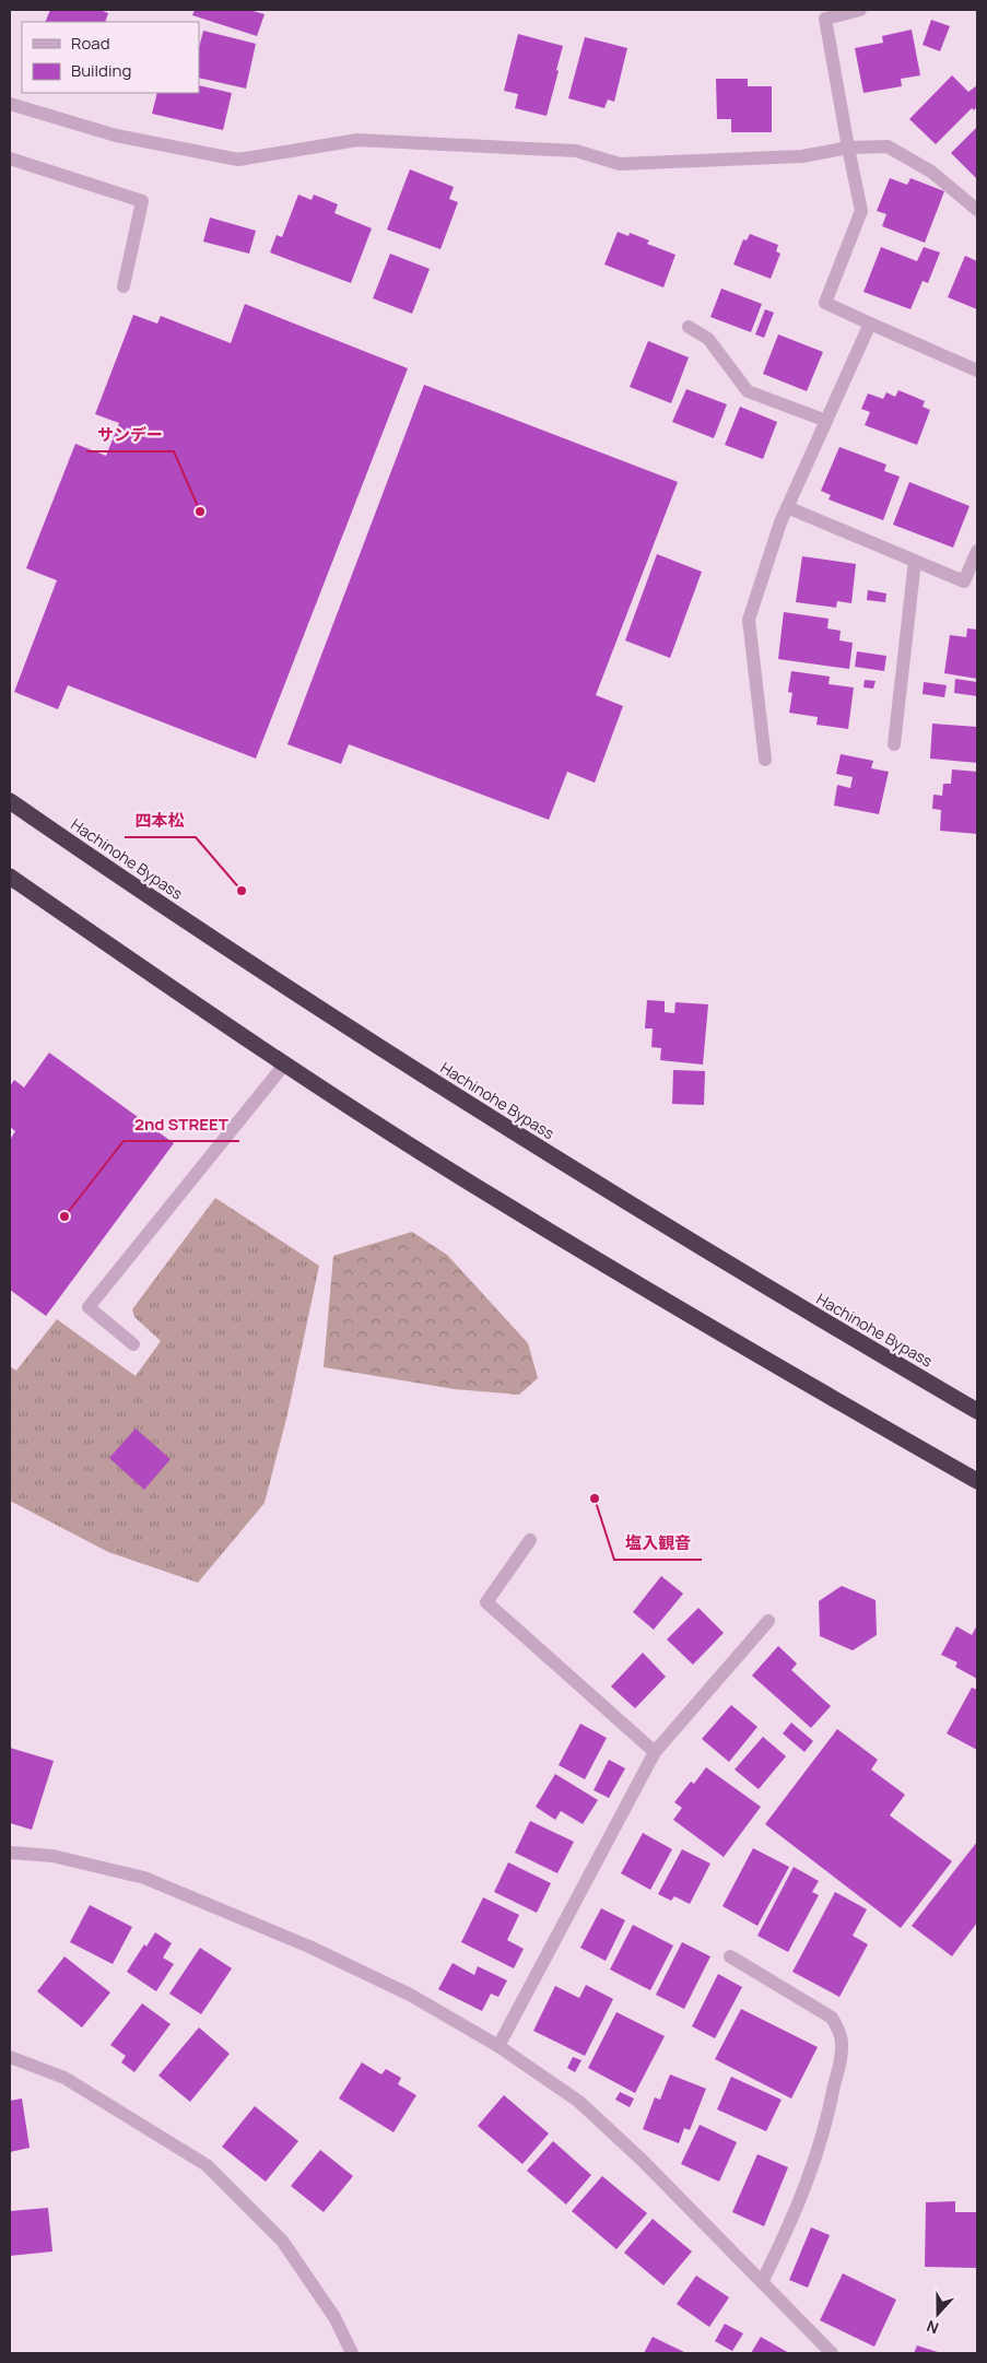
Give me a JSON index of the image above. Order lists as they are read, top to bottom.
{
  "streets": {
    "highway": ["Hachinohe Bypass"]
  },
  "places": [
    "サンデー",
    "四本松",
    "2nd STREET",
    "塩入観音"
  ],
  "legend": ["Road", "Building"],
  "north": "bottom"
}
